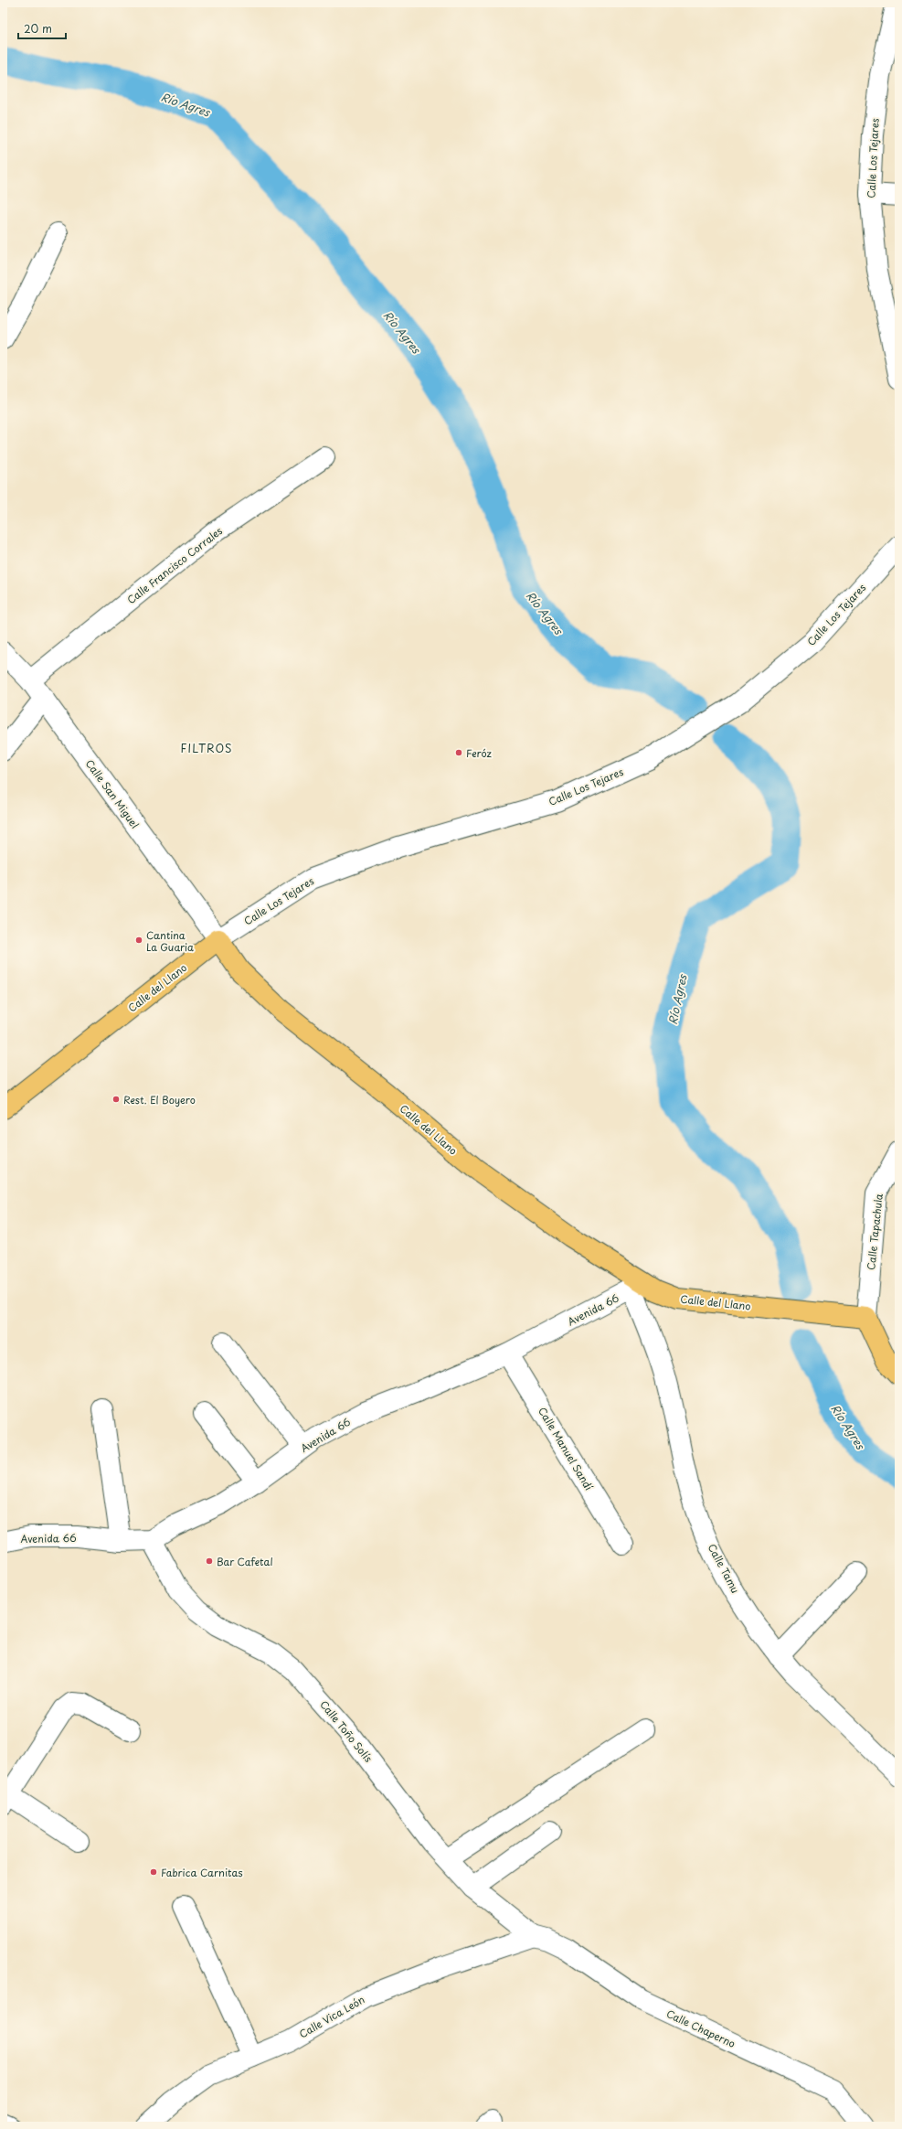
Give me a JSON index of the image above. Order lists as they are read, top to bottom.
{
  "streets": {
    "main road": ["Calle del Llano"],
    "street": [
      "Calle Los Tejares",
      "Calle Francisco Corrales",
      "Calle San Miguel",
      "Calle Tapachula",
      "Avenida 66",
      "Calle Manuel Sandí",
      "Calle Tamu",
      "Calle Toño Solís",
      "Calle Vica León",
      "Calle Chaperno"
    ]
  },
  "crossings": [
    ["Calle Los Tejares", "Calle San Miguel"],
    ["Calle Los Tejares", "Calle del Llano"],
    ["Calle Francisco Corrales", "Calle San Miguel"],
    ["Calle San Miguel", "Calle del Llano"],
    ["Calle del Llano", "Calle Tapachula"],
    ["Calle del Llano", "Avenida 66"],
    ["Calle del Llano", "Calle Tamu"],
    ["Avenida 66", "Calle Manuel Sandí"],
    ["Avenida 66", "Calle Tamu"],
    ["Avenida 66", "Calle Toño Solís"],
    ["Calle Toño Solís", "Calle Vica León"],
    ["Calle Toño Solís", "Calle Chaperno"],
    ["Calle Vica León", "Calle Chaperno"]
  ],
  "districts": ["FILTROS"],
  "water": ["Río Agres"],
  "places": [
    "Feróz",
    "Cantina La Guaria",
    "Rest. El Boyero",
    "Bar Cafetal",
    "Fabrica Carnitas"
  ],
  "scale_bar": "20 m"
}
